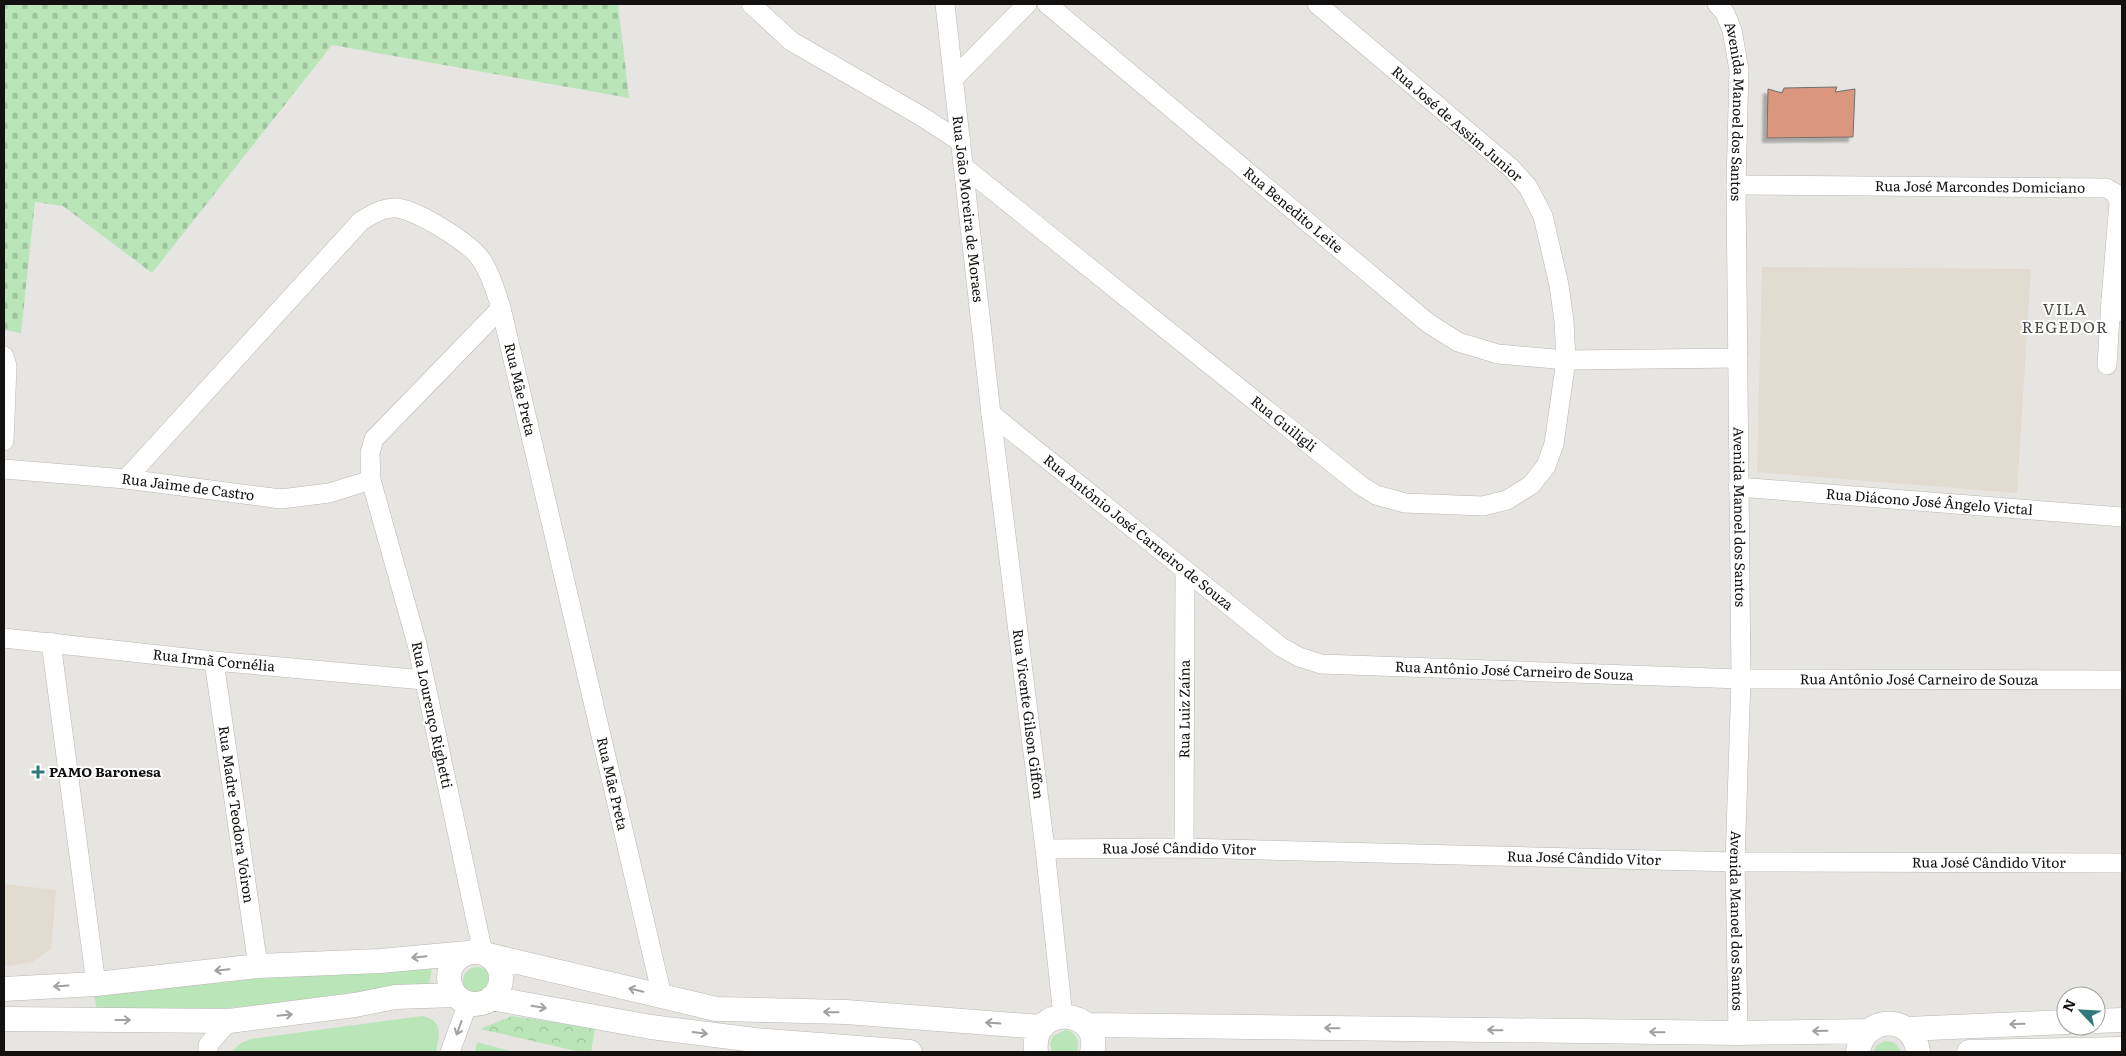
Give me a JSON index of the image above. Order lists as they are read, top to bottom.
{
  "streets": {
    "street": [
      "Avenida Manoel dos Santos",
      "Rua José de Assim Junior",
      "Rua José Marcondes Domiciano",
      "Rua João Moreira de Moraes",
      "Rua Benedito Leite",
      "Rua Mãe Preta",
      "Rua Guiligli",
      "Rua Jaime de Castro",
      "Rua Diácono José Ângelo Victal",
      "Rua Antônio José Carneiro de Souza",
      "Rua Irmã Cornélia",
      "Rua Luiz Zaína",
      "Rua Lourenço Righetti",
      "Rua Vicente Gilson Giffon",
      "Rua Madre Teodora Voiron",
      "Rua José Cândido Vitor"
    ]
  },
  "crossings": [
    ["Avenida Manoel dos Santos", "Rua José Marcondes Domiciano"],
    ["Avenida Manoel dos Santos", "Rua Benedito Leite"],
    ["Avenida Manoel dos Santos", "Rua Diácono José Ângelo Victal"],
    ["Avenida Manoel dos Santos", "Rua Antônio José Carneiro de Souza"],
    ["Avenida Manoel dos Santos", "Rua José Cândido Vitor"],
    ["Rua José de Assim Junior", "Rua Benedito Leite"],
    ["Rua José de Assim Junior", "Rua Guiligli"],
    ["Rua João Moreira de Moraes", "Rua Guiligli"],
    ["Rua João Moreira de Moraes", "Rua Antônio José Carneiro de Souza"],
    ["Rua João Moreira de Moraes", "Rua Vicente Gilson Giffon"],
    ["Rua Benedito Leite", "Rua Guiligli"],
    ["Rua Mãe Preta", "Rua Jaime de Castro"],
    ["Rua Mãe Preta", "Rua Lourenço Righetti"],
    ["Rua Jaime de Castro", "Rua Lourenço Righetti"],
    ["Rua Antônio José Carneiro de Souza", "Rua Luiz Zaína"],
    ["Rua Antônio José Carneiro de Souza", "Rua Vicente Gilson Giffon"],
    ["Rua Irmã Cornélia", "Rua Lourenço Righetti"],
    ["Rua Irmã Cornélia", "Rua Madre Teodora Voiron"],
    ["Rua Luiz Zaína", "Rua José Cândido Vitor"],
    ["Rua Vicente Gilson Giffon", "Rua José Cândido Vitor"]
  ],
  "districts": ["VILA REGEDOR"],
  "places": {
    "health": ["PAMO Baronesa"]
  },
  "north": "top left"
}
